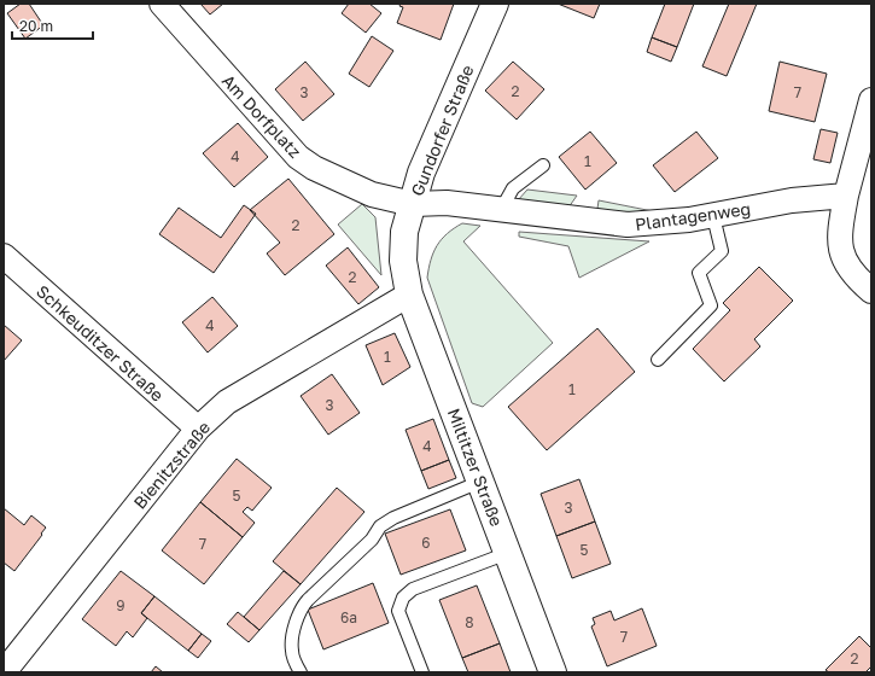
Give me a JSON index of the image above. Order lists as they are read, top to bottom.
{
  "streets": {
    "street": [
      "Am Dorfplatz",
      "Gundorfer Straße",
      "Plantagenweg",
      "Schkeuditzer Straße",
      "Bienitzstraße",
      "Miltitzer Straße"
    ]
  },
  "crossings": [
    ["Am Dorfplatz", "Gundorfer Straße"],
    ["Am Dorfplatz", "Plantagenweg"],
    ["Gundorfer Straße", "Plantagenweg"],
    ["Gundorfer Straße", "Miltitzer Straße"],
    ["Schkeuditzer Straße", "Bienitzstraße"],
    ["Bienitzstraße", "Miltitzer Straße"]
  ],
  "house_numbers": [
    "2",
    "3",
    "7",
    "4",
    "1",
    "2",
    "2",
    "4",
    "1",
    "1",
    "3",
    "4",
    "5",
    "3",
    "6",
    "7",
    "5",
    "9",
    "6a",
    "8",
    "7",
    "2"
  ],
  "scale_bar": "20 m"
}
